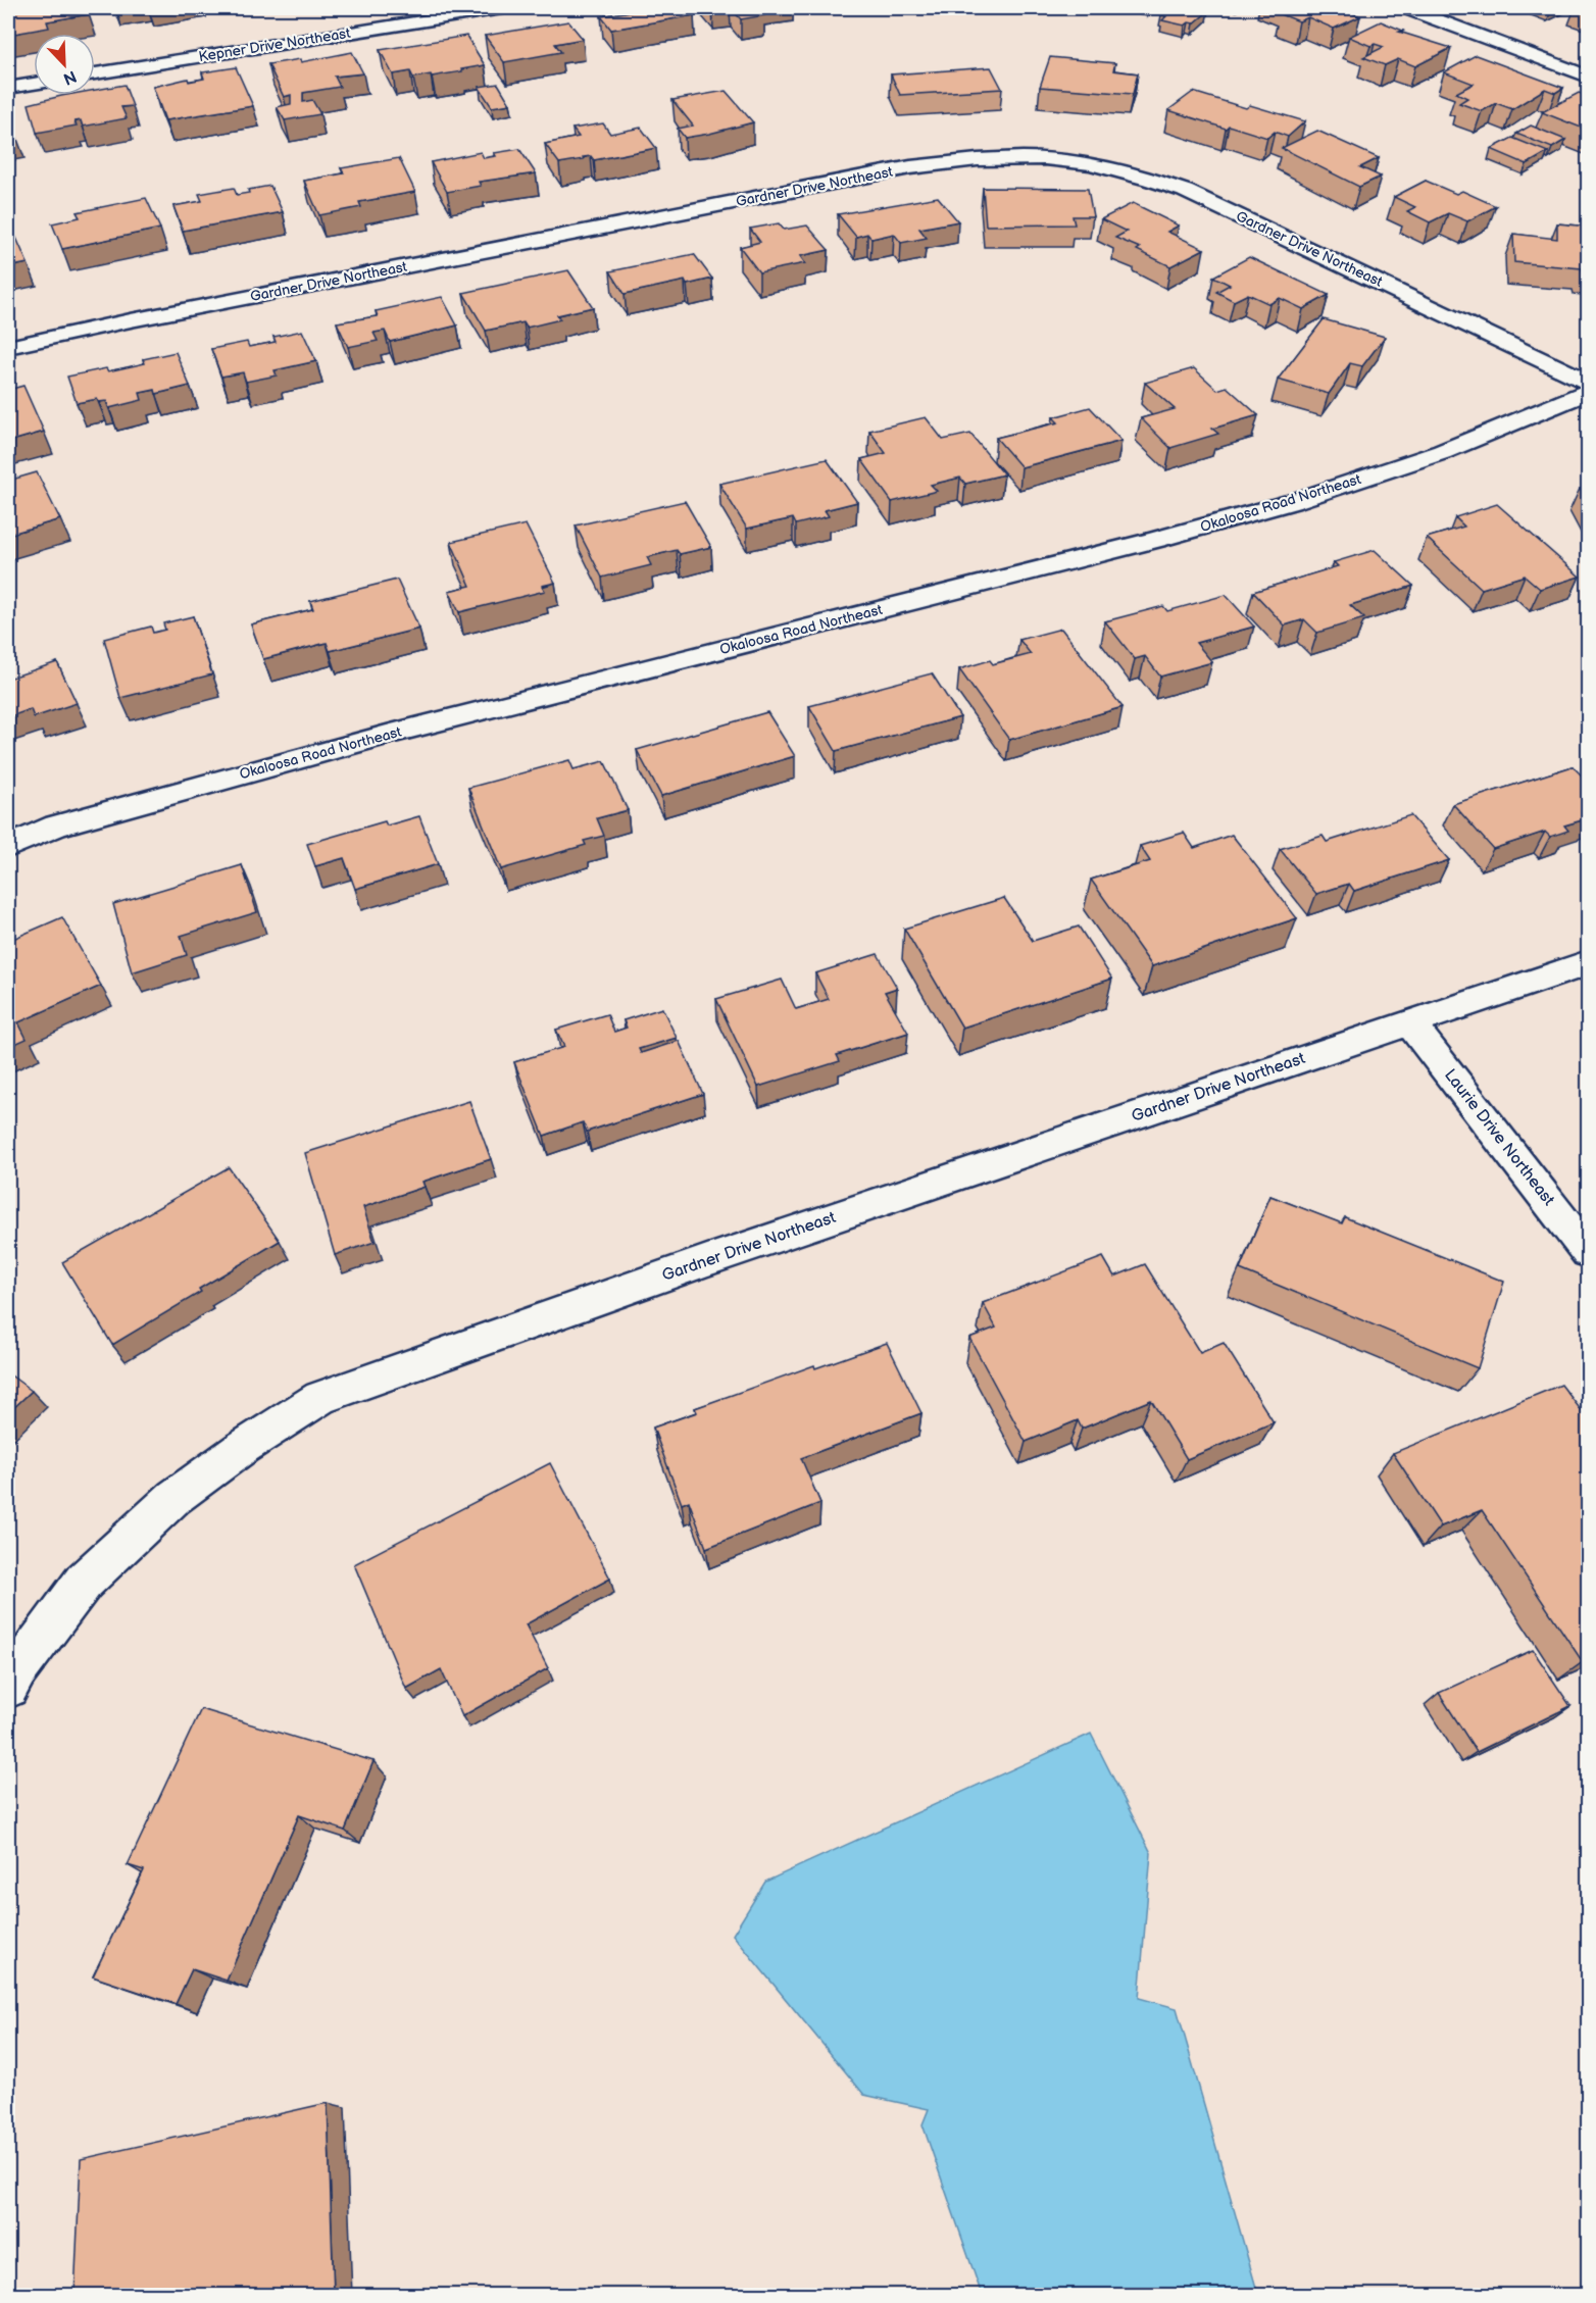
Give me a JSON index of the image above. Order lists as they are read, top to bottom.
{
  "streets": {
    "street": [
      "Kepner Drive Northeast",
      "Gardner Drive Northeast",
      "Okaloosa Road Northeast",
      "Laurie Drive Northeast"
    ]
  },
  "crossings": [
    ["Gardner Drive Northeast", "Laurie Drive Northeast"]
  ],
  "north": "bottom right"
}
